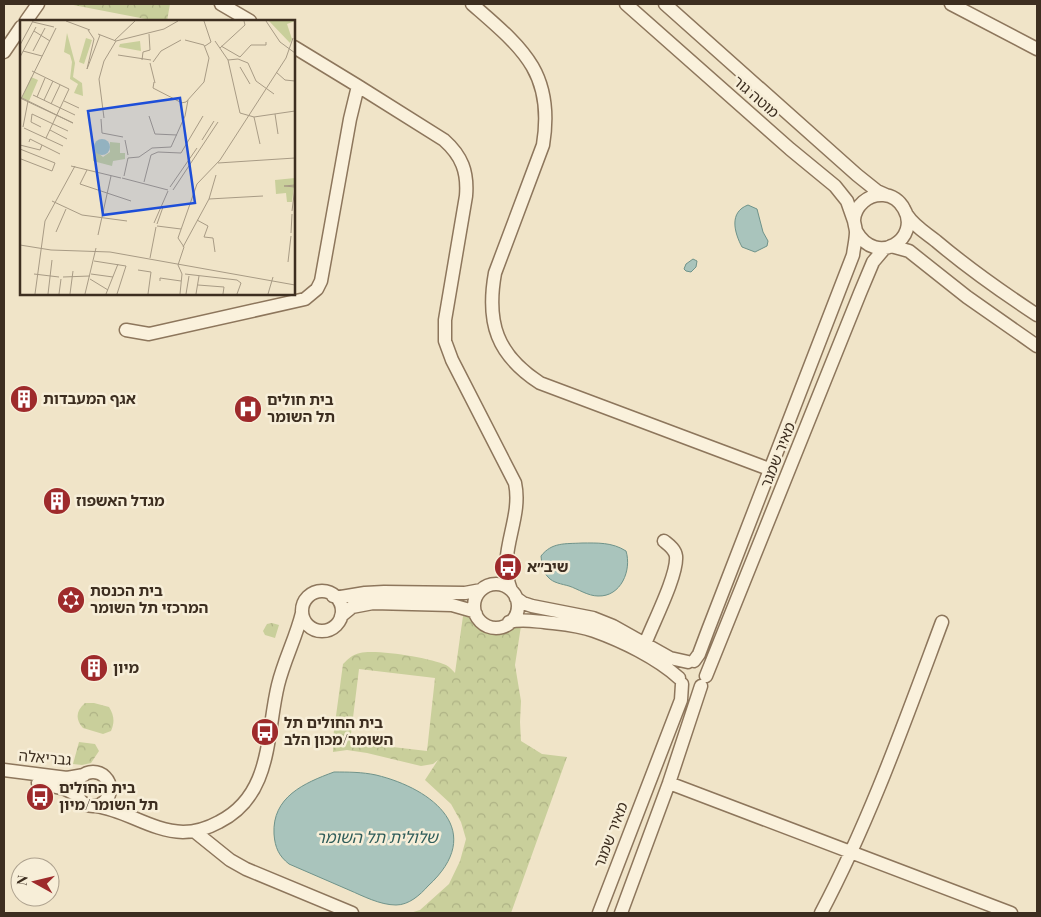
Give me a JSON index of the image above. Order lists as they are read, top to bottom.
{
  "streets": {
    "street": ["מוטה גור", "מאיר שמגר", "גבריאלה"]
  },
  "crossings": [
    ["מוטה גור", "מאיר שמגר"]
  ],
  "water": ["שלולית תל השומר"],
  "places": {
    "building": ["אגף המעבדות", "מגדל האשפוז", "מיון"],
    "hospital": ["בית חולים תל השומר"],
    "bus stop": ["שיב״א", "בית החולים תל השומר/מכון הלב", "בית החולים תל השומר/מיון"],
    "synagogue": ["בית הכנסת המרכזי תל השומר"]
  },
  "north": "left"
}
